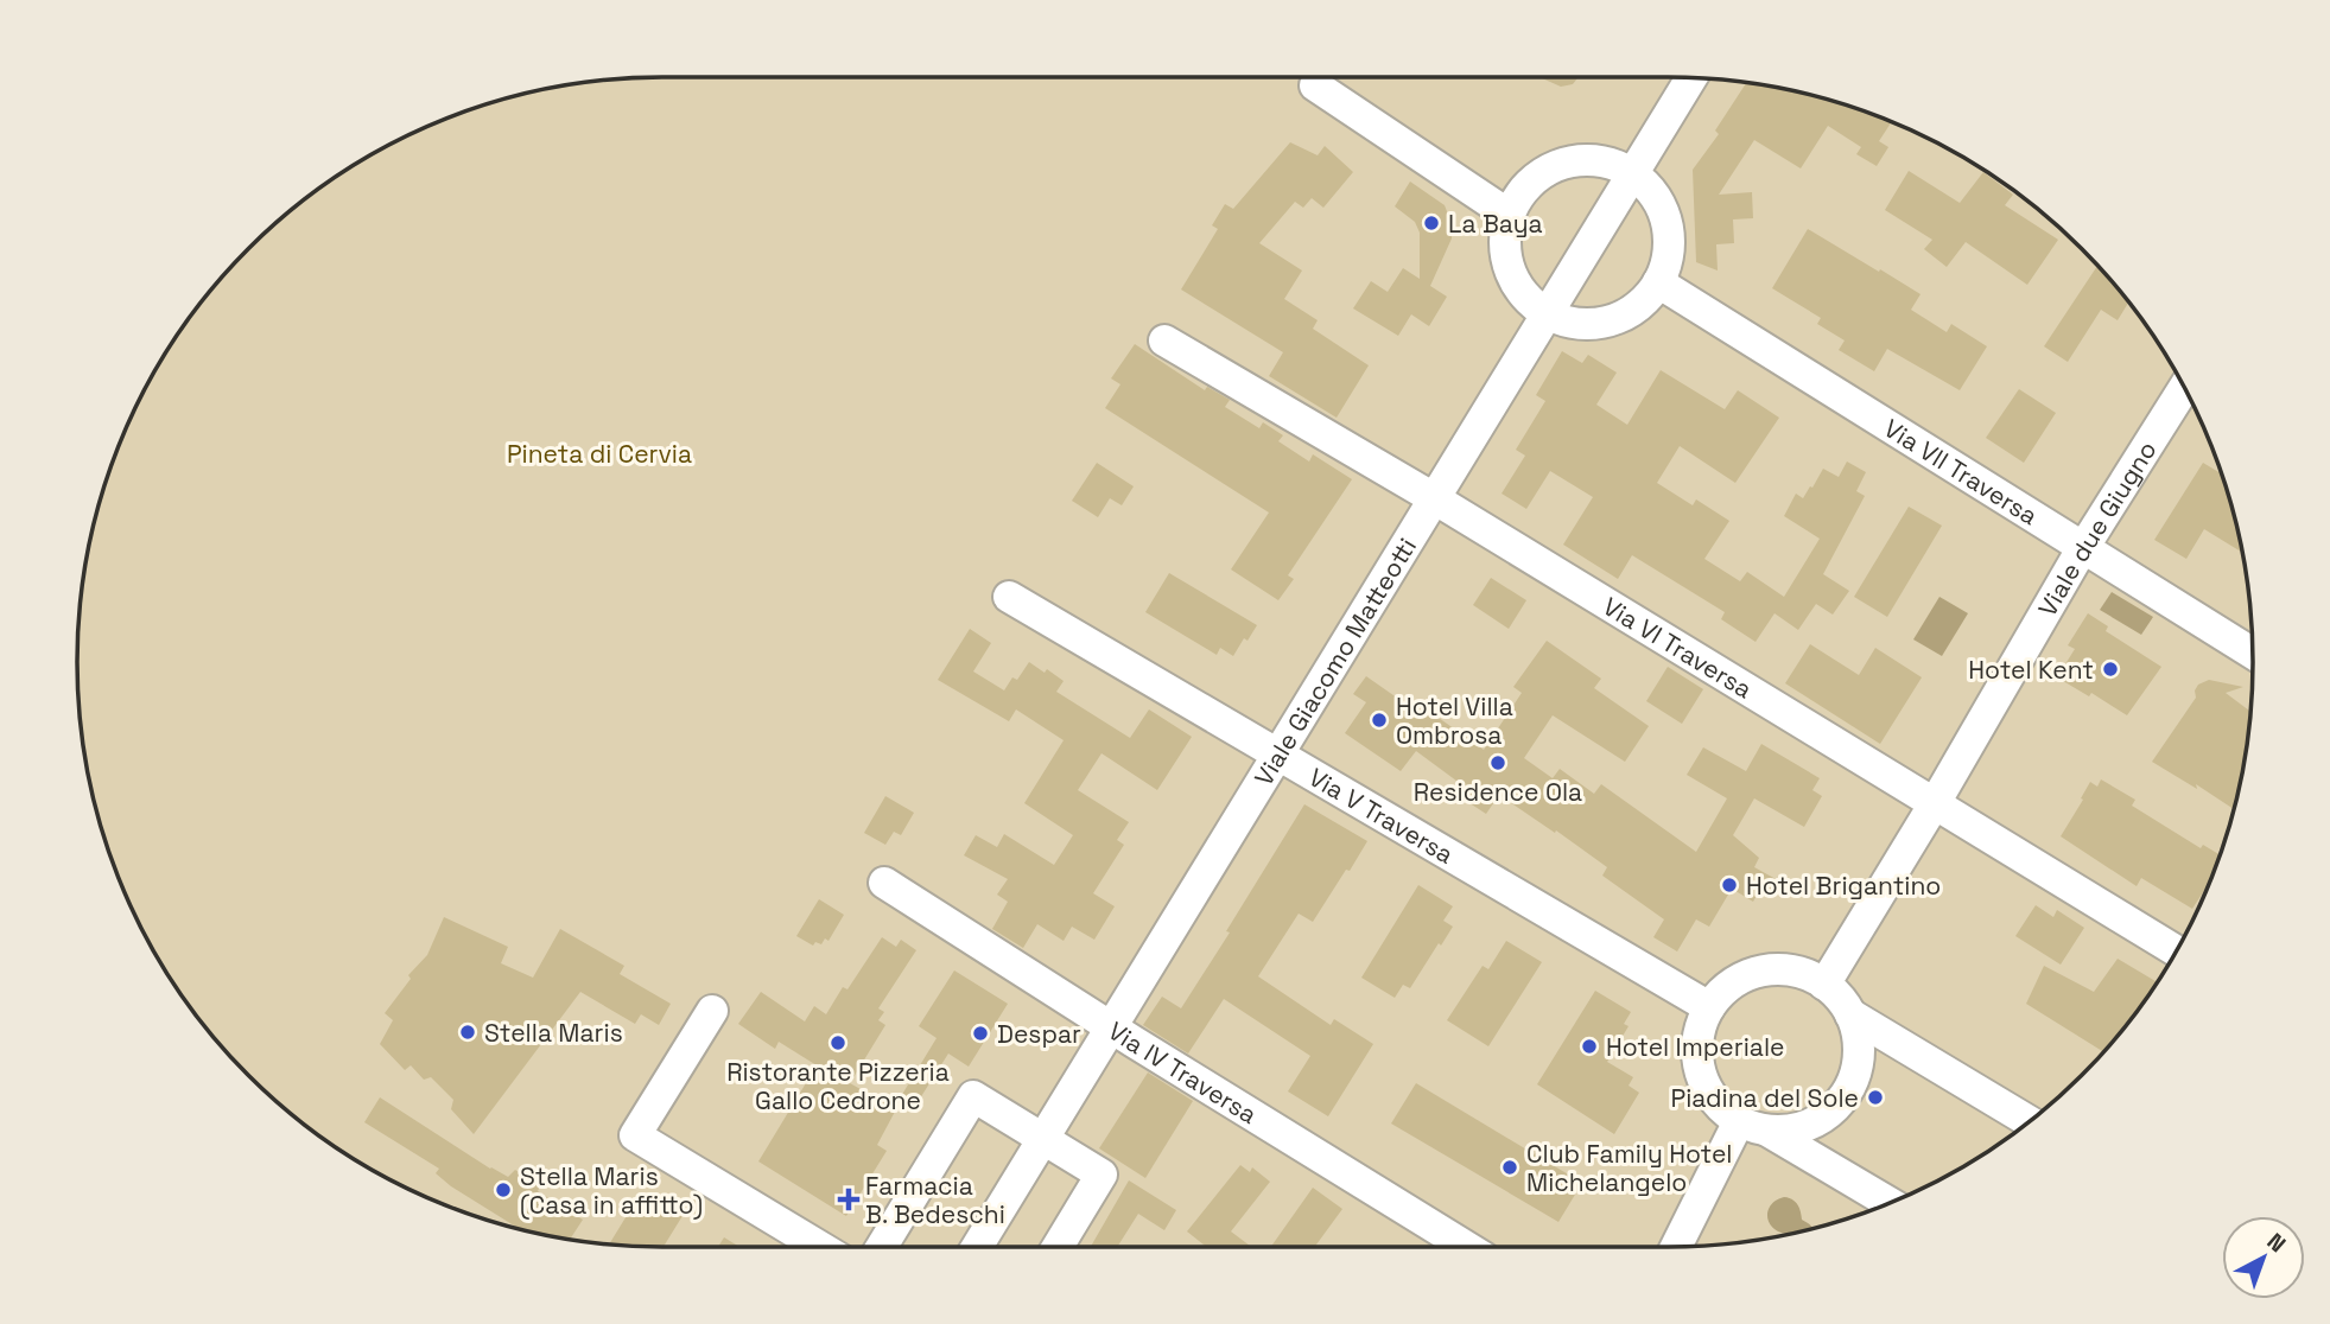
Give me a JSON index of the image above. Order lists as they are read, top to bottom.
{
  "streets": {
    "street": [
      "Via VII Traversa",
      "Viale due Giugno",
      "Via VI Traversa",
      "Viale Giacomo Matteotti",
      "Via V Traversa",
      "Via IV Traversa"
    ]
  },
  "crossings": [
    ["Via VII Traversa", "Viale due Giugno"],
    ["Viale due Giugno", "Via VI Traversa"],
    ["Viale due Giugno", "Via V Traversa"],
    ["Via VI Traversa", "Viale Giacomo Matteotti"],
    ["Viale Giacomo Matteotti", "Via V Traversa"],
    ["Viale Giacomo Matteotti", "Via IV Traversa"]
  ],
  "parks": ["Pineta di Cervia"],
  "places": {
    "other": [
      "La Baya",
      "Hotel Kent",
      "Hotel Villa Ombrosa",
      "Residence Ola",
      "Hotel Brigantino",
      "Stella Maris",
      "Despar",
      "Ristorante Pizzeria Gallo Cedrone",
      "Hotel Imperiale",
      "Piadina del Sole",
      "Club Family Hotel Michelangelo",
      "Stella Maris (Casa in affitto)"
    ],
    "health": ["Farmacia B. Bedeschi"]
  },
  "north": "top right"
}
